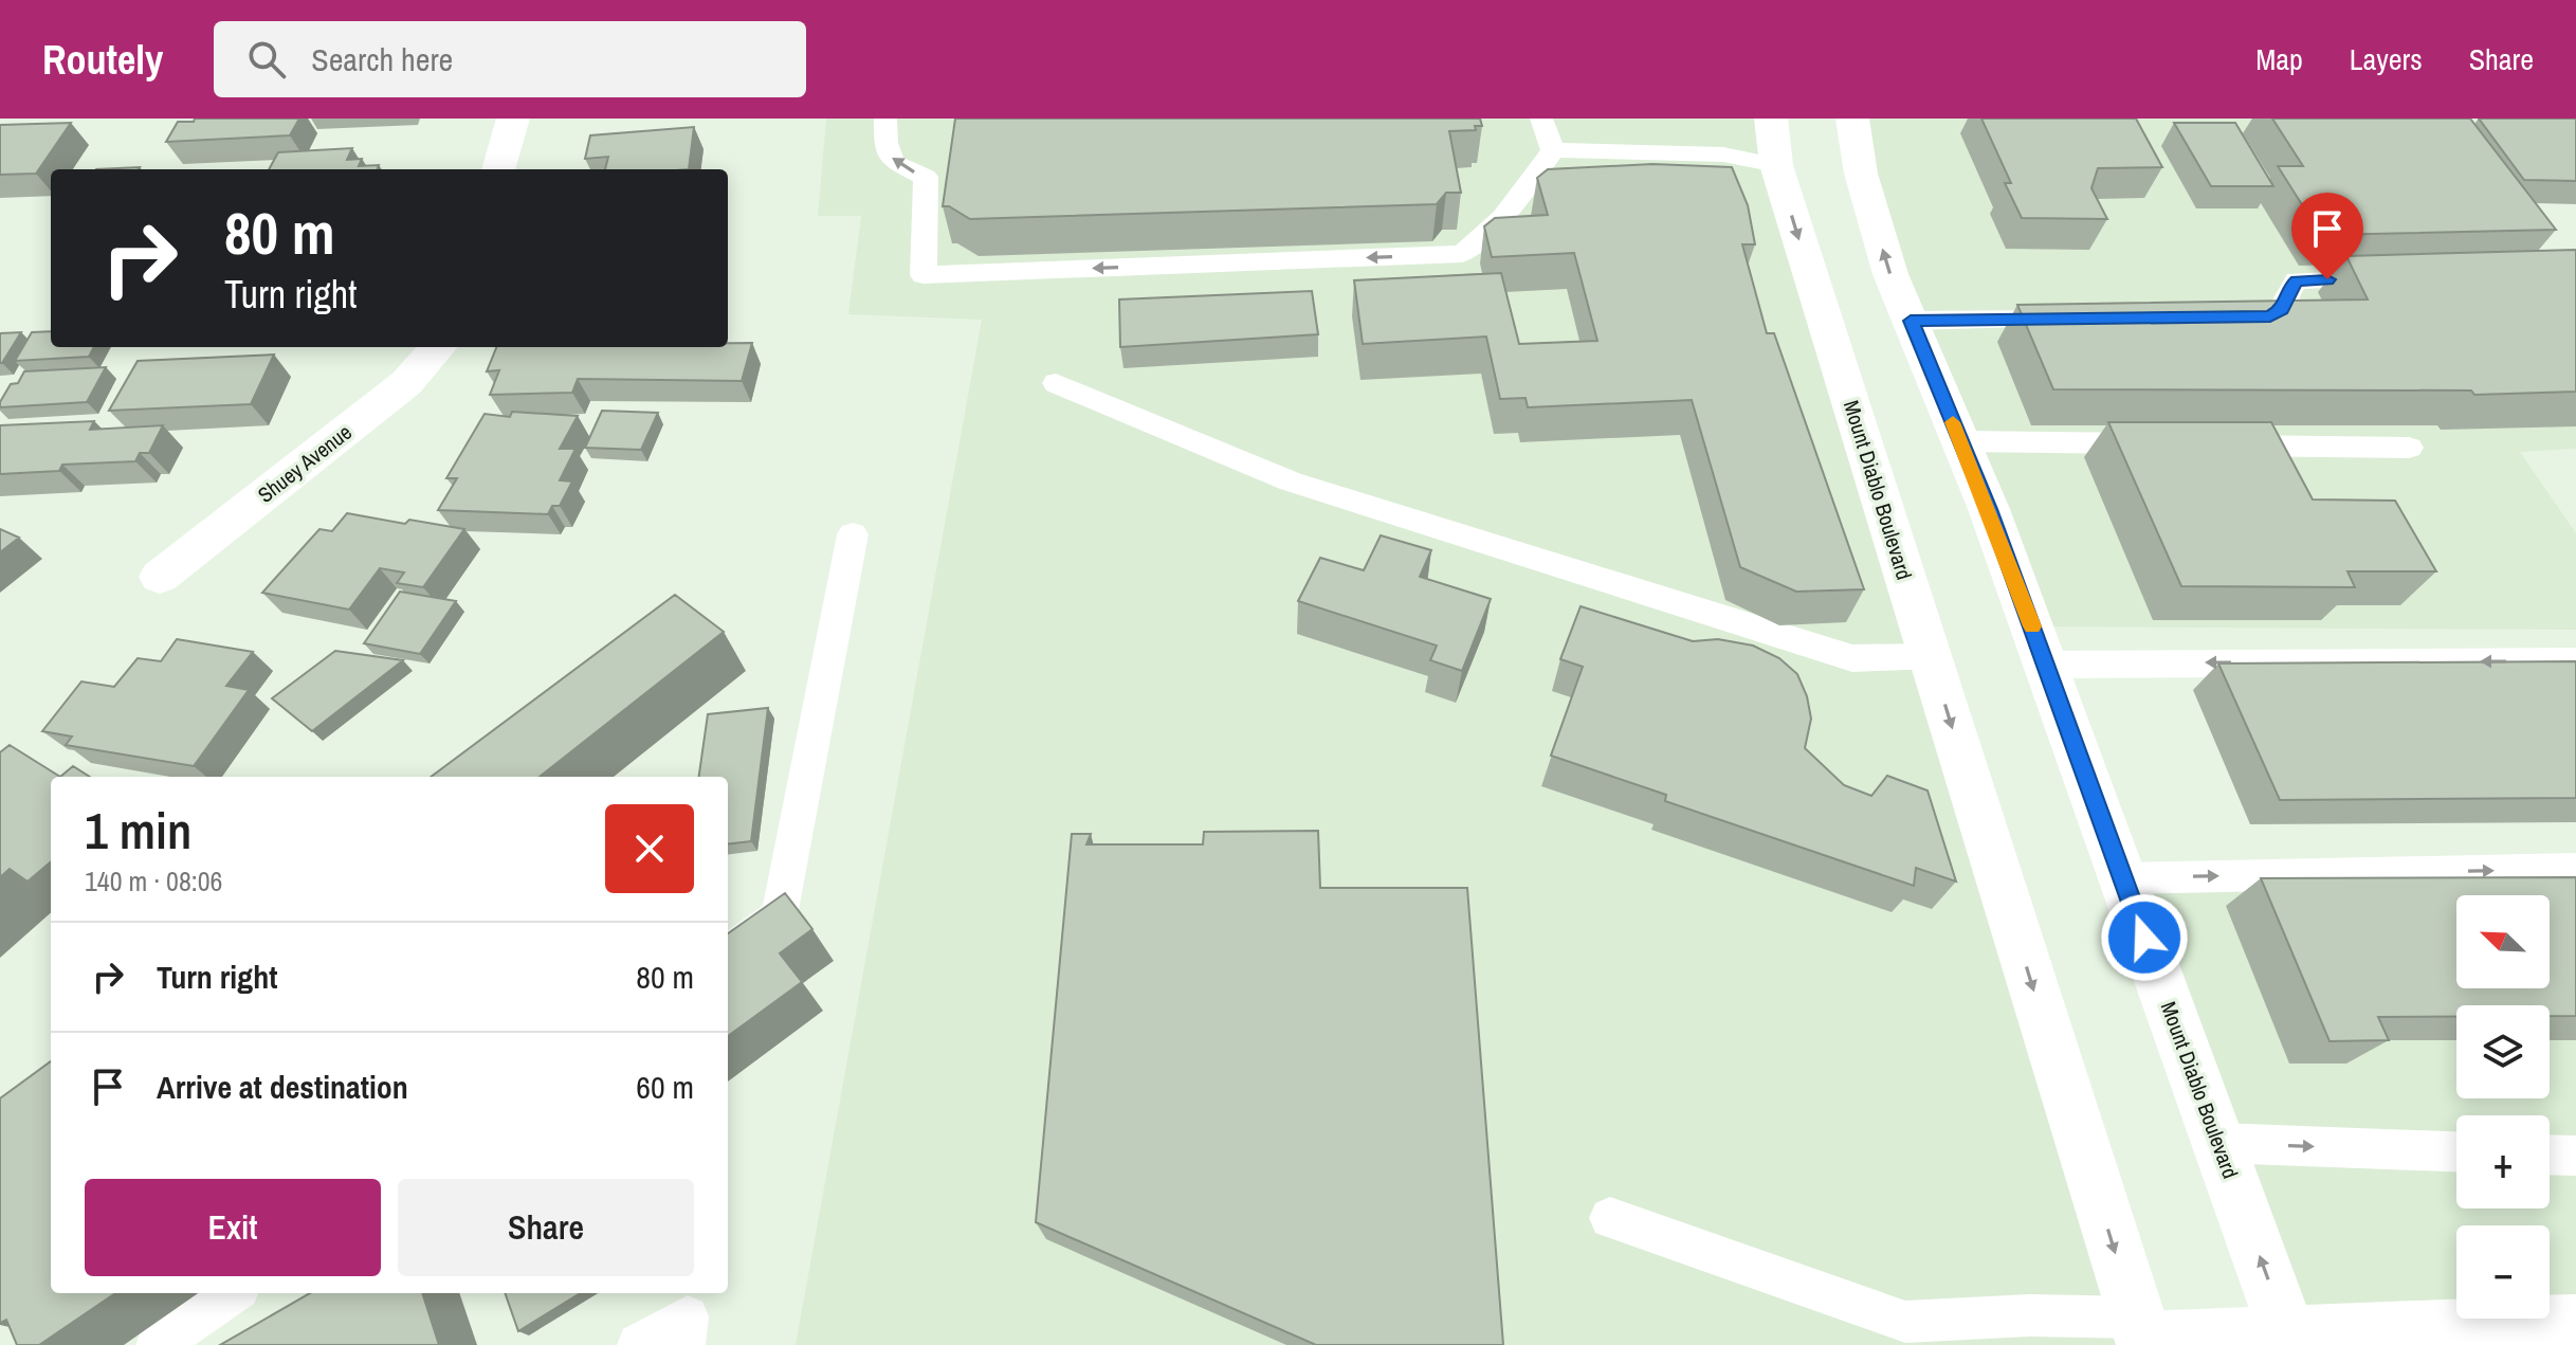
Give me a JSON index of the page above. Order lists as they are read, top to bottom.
{
  "streets": {
    "main road": ["Shuey Avenue", "Mount Diablo Boulevard"]
  },
  "north": "top left",
  "page": {
    "header": "Routely",
    "search": "Search here",
    "nav": ["Map", "Layers", "Share"],
    "turn": ["80 m", "Turn right"],
    "heading": ["1 min", "140 m · 08:06"],
    "map_buttons": ["+", "−"],
    "list": [
      {
        "name": "Turn right",
        "value": "80 m"
      },
      {
        "name": "Arrive at destination",
        "value": "60 m"
      }
    ],
    "buttons": ["Exit", "Share"]
  }
}
